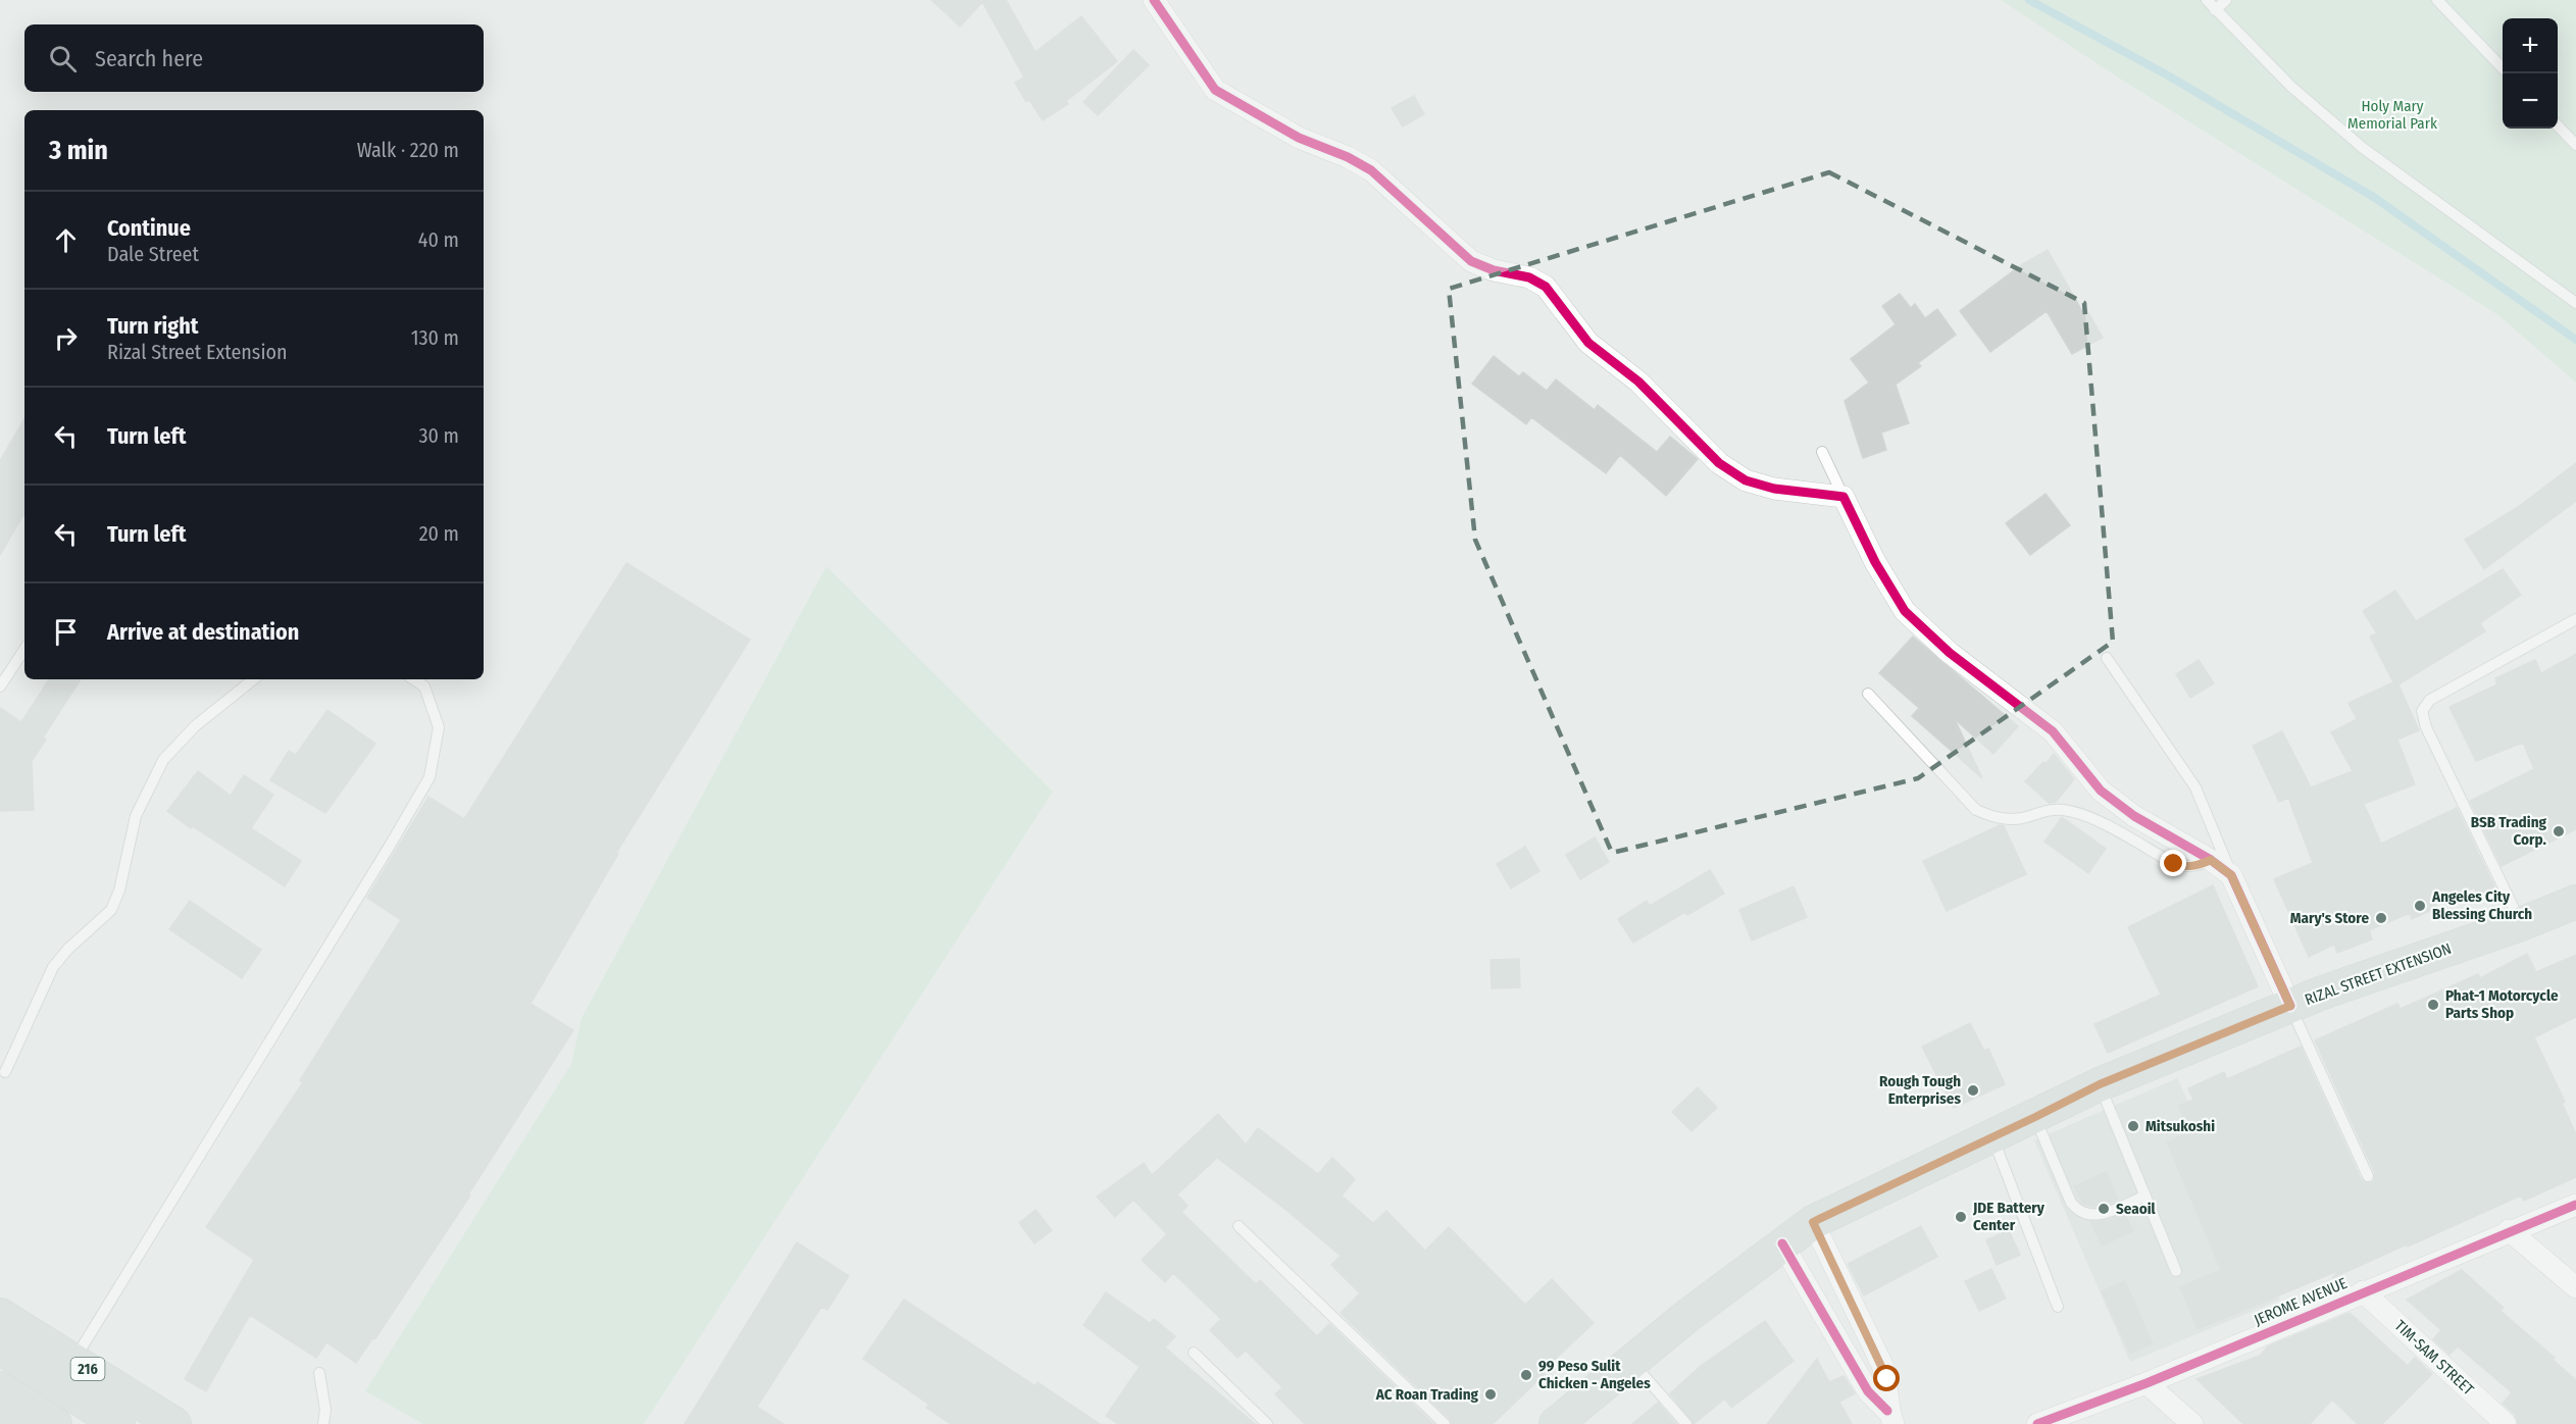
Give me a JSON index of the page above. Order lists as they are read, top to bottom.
{
  "streets": {
    "main road": ["RIZAL STREET EXTENSION", "216"],
    "street": ["JEROME AVENUE", "TIM-SAM STREET"]
  },
  "crossings": [
    ["JEROME AVENUE", "TIM-SAM STREET"]
  ],
  "parks": ["Holy Mary Memorial Park"],
  "places": [
    "BSB Trading Corp.",
    "Angeles City Blessing Church",
    "Mary's Store",
    "Phat-1 Motorcycle Parts Shop",
    "Rough Tough Enterprises",
    "Mitsukoshi",
    "Seaoil",
    "JDE Battery Center",
    "99 Peso Sulit Chicken - Angeles",
    "AC Roan Trading"
  ],
  "page": {
    "map_buttons": ["+", "−"],
    "search": "Search here",
    "heading": ["3 min", "Walk · 220 m"],
    "list": [
      ["Continue", "Dale Street", "40 m"],
      ["Turn right", "Rizal Street Extension", "130 m"],
      ["Turn left", "30 m"],
      ["Turn left", "20 m"],
      "Arrive at destination"
    ]
  }
}
